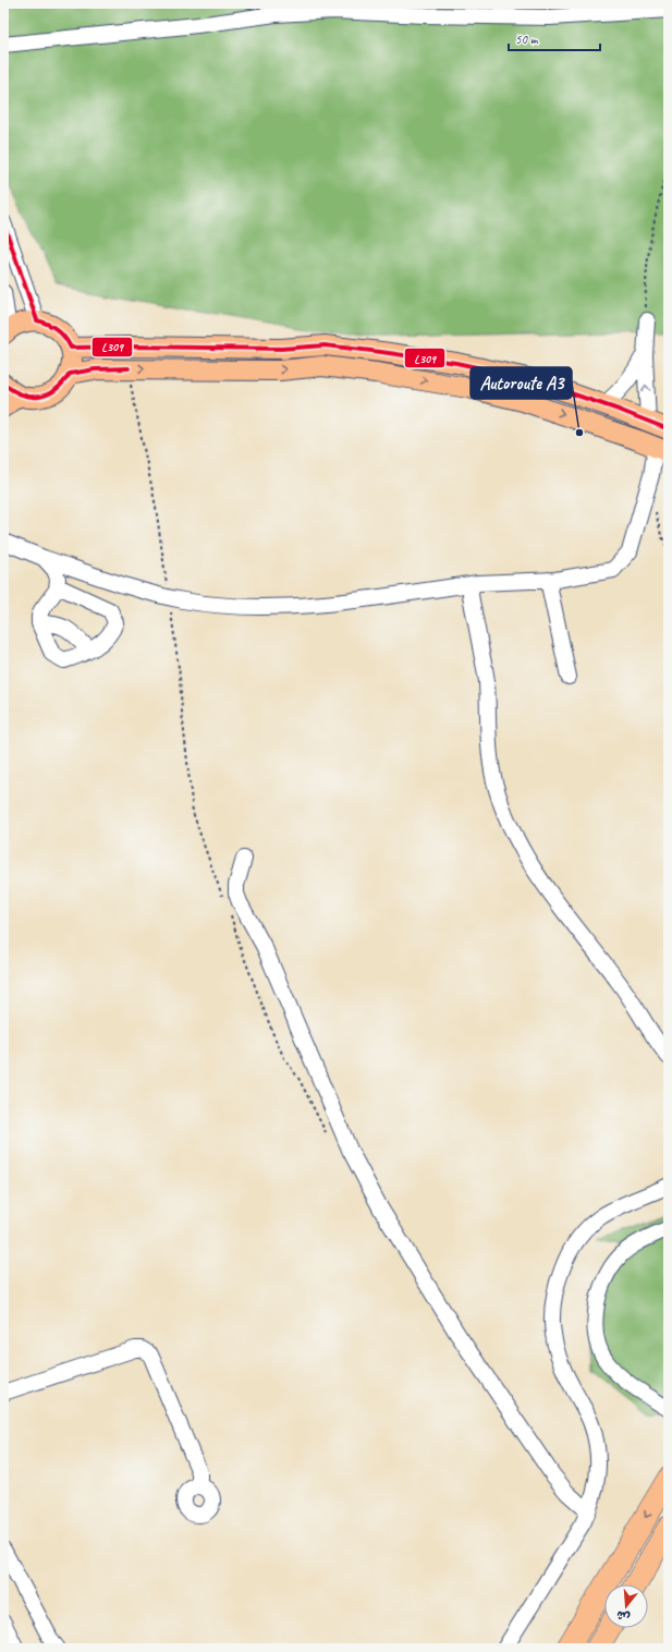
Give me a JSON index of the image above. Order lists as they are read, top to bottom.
{
  "places": ["Autoroute A3"],
  "lines": ["transit line L309"],
  "scale_bar": "50 m",
  "north": "bottom"
}
